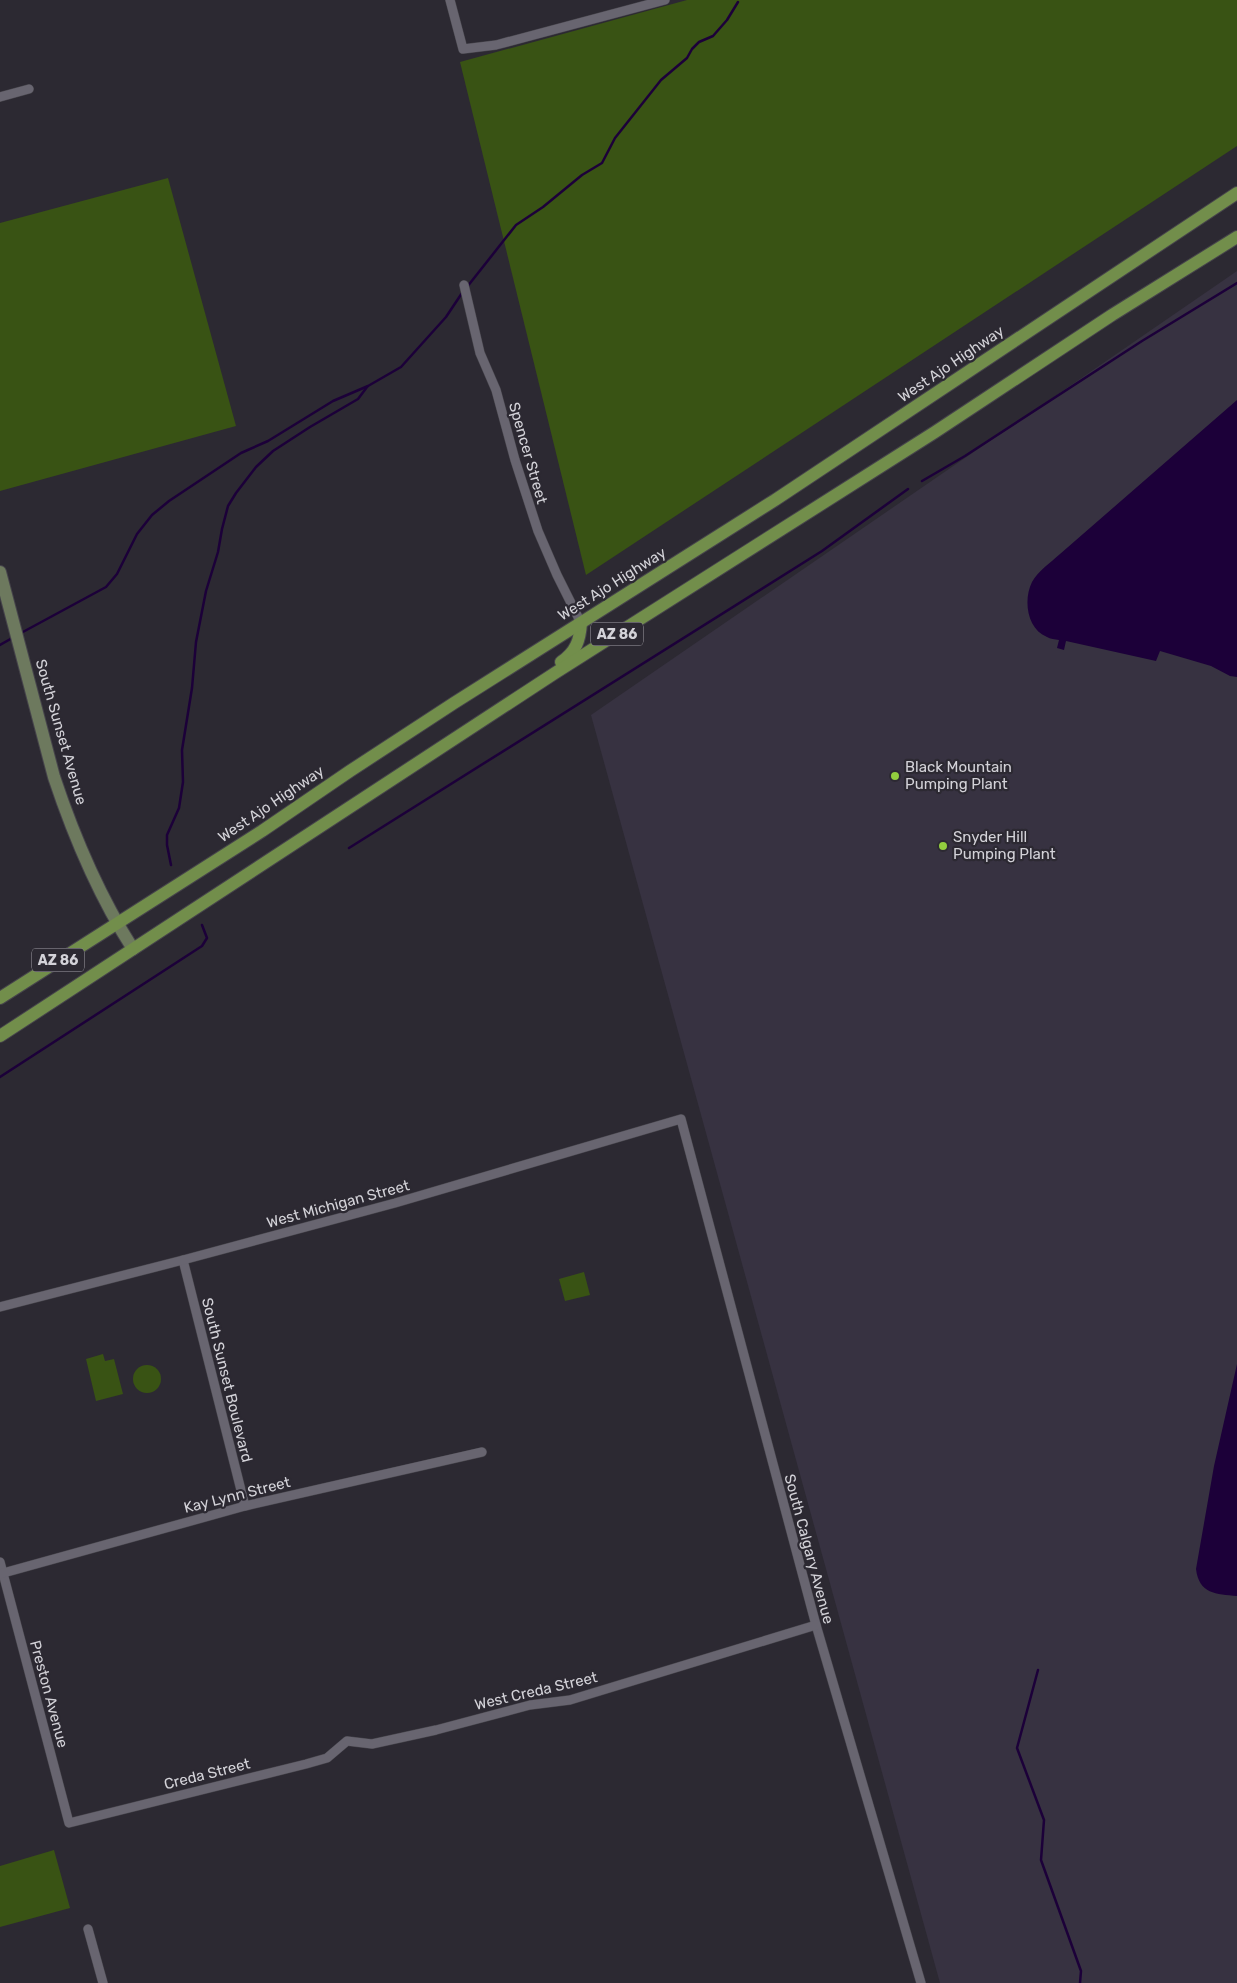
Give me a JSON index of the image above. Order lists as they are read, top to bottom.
{
  "streets": {
    "main road": ["West Ajo Highway", "AZ 86"],
    "street": [
      "Spencer Street",
      "South Sunset Avenue",
      "West Michigan Street",
      "South Sunset Boulevard",
      "Kay Lynn Street",
      "South Calgary Avenue",
      "West Creda Street",
      "Preston Avenue",
      "Creda Street"
    ]
  },
  "crossings": [
    ["West Ajo Highway", "Spencer Street"],
    ["West Ajo Highway", "South Sunset Avenue"],
    ["AZ 86", "South Sunset Avenue"],
    ["West Michigan Street", "South Sunset Boulevard"],
    ["West Michigan Street", "South Calgary Avenue"],
    ["South Sunset Boulevard", "Kay Lynn Street"],
    ["Kay Lynn Street", "Preston Avenue"],
    ["South Calgary Avenue", "West Creda Street"],
    ["West Creda Street", "Creda Street"],
    ["Preston Avenue", "Creda Street"]
  ],
  "places": ["Black Mountain Pumping Plant", "Snyder Hill Pumping Plant"]
}
